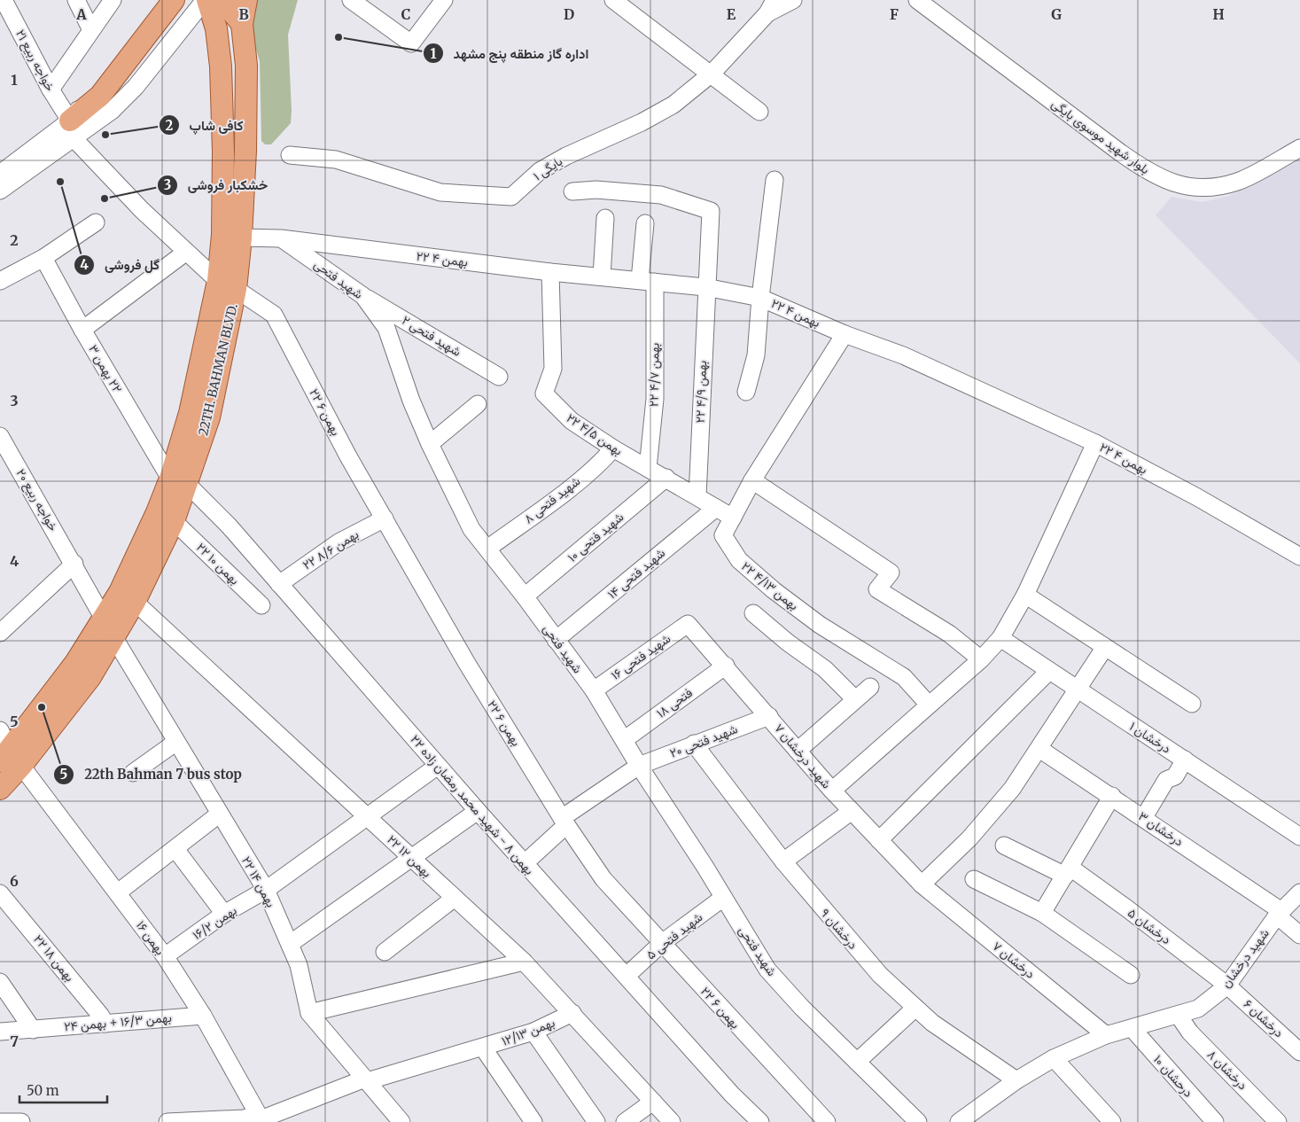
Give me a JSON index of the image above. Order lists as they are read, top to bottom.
{
  "streets": {
    "main road": ["22TH. BAHMAN BLVD."],
    "street": [
      "خواجه ربیع ۲۱",
      "بلوار شهید موسوی بایگی",
      "بایگی ۱",
      "۲۲ بهمن ۴",
      "شهید فتحی",
      "شهید فتحی ۲",
      "٢٢ بهمن ۳",
      "۲۲ بهمن ۴/۷",
      "۲۲ بهمن ۴/۹",
      "۲۲ بهمن ۶",
      "۲۲ بهمن ۴/۵",
      "خواجه ربیع ۲۰",
      "شهید فتحی ۸",
      "شهید فتحی ۱۰",
      "۲۲ بهمن ۸/۶",
      "۲۲ بهمن ۱۰",
      "شهید فتحی ۱۴",
      "۲۲ بهمن ۴/۱۳",
      "شهید فتحی ۱۶",
      "فتحی ۱۸",
      "درخشان ۱",
      "شهید فتحی ۲۰",
      "شهید درخشان ۷",
      "۲۲ بهمن ۸ - شهید محمد رمضان زاده",
      "درخشان ۳",
      "۲۲ بهمن ۱۲",
      "۲۲ بهمن ۱۴",
      "بهمن ۱۶/۲",
      "درخشان ۵",
      "درخشان ۹",
      "شهید فتحی ۵",
      "بهمن ۱۶",
      "۲۲ بهمن ۱۸",
      "شهید درخشان",
      "درخشان ۷",
      "درخشان ۶",
      "بهمن ۱۶/۳ + بهمن ۲۴",
      "بهمن ۱۲/۱۳",
      "درخشان ۸",
      "درحشان ۱۰"
    ]
  },
  "crossings": [
    ["خواجه ربیع ۲۱", "۲۲ بهمن ۶"],
    ["۲۲ بهمن ۴", "شهید فتحی"],
    ["۲۲ بهمن ۴", "22TH. BAHMAN BLVD."],
    ["۲۲ بهمن ۴", "۲۲ بهمن ۴/۷"],
    ["۲۲ بهمن ۴", "۲۲ بهمن ۴/۹"],
    ["۲۲ بهمن ۴", "۲۲ بهمن ۴/۵"],
    ["۲۲ بهمن ۴", "۲۲ بهمن ۴/۱۳"],
    ["شهید فتحی", "شهید فتحی ۲"],
    ["شهید فتحی", "شهید فتحی ۸"],
    ["شهید فتحی", "شهید فتحی ۱۰"],
    ["شهید فتحی", "شهید فتحی ۱۴"],
    ["شهید فتحی", "شهید فتحی ۱۶"],
    ["شهید فتحی", "فتحی ۱۸"],
    ["شهید فتحی", "شهید فتحی ۲۰"],
    ["شهید فتحی", "شهید فتحی ۵"],
    ["٢٢ بهمن ۳", "22TH. BAHMAN BLVD."],
    ["٢٢ بهمن ۳", "۲۲ بهمن ۸ - شهید محمد رمضان زاده"],
    ["22TH. BAHMAN BLVD.", "۲۲ بهمن ۶"],
    ["22TH. BAHMAN BLVD.", "خواجه ربیع ۲۰"],
    ["22TH. BAHMAN BLVD.", "۲۲ بهمن ۱۰"],
    ["22TH. BAHMAN BLVD.", "۲۲ بهمن ۸ - شهید محمد رمضان زاده"],
    ["22TH. BAHMAN BLVD.", "۲۲ بهمن ۱۲"],
    ["22TH. BAHMAN BLVD.", "۲۲ بهمن ۱۴"],
    ["22TH. BAHMAN BLVD.", "بهمن ۱۶"],
    ["۲۲ بهمن ۴/۷", "۲۲ بهمن ۴/۵"],
    ["۲۲ بهمن ۴/۹", "۲۲ بهمن ۴/۵"],
    ["۲۲ بهمن ۶", "۲۲ بهمن ۸/۶"],
    ["۲۲ بهمن ۶", "شهید فتحی ۲۰"],
    ["۲۲ بهمن ۶", "شهید فتحی ۵"],
    ["۲۲ بهمن ۴/۵", "شهید فتحی ۸"],
    ["۲۲ بهمن ۴/۵", "شهید فتحی ۱۰"],
    ["۲۲ بهمن ۴/۵", "شهید فتحی ۱۴"],
    ["۲۲ بهمن ۴/۵", "۲۲ بهمن ۴/۱۳"],
    ["۲۲ بهمن ۸/۶", "۲۲ بهمن ۸ - شهید محمد رمضان زاده"],
    ["شهید فتحی ۱۶", "شهید درخشان ۷"],
    ["فتحی ۱۸", "شهید درخشان ۷"],
    ["شهید فتحی ۲۰", "شهید درخشان ۷"],
    ["شهید فتحی ۲۰", "۲۲ بهمن ۸ - شهید محمد رمضان زاده"],
    ["شهید فتحی ۲۰", "درخشان ۹"],
    ["شهید درخشان ۷", "درخشان ۷"],
    ["۲۲ بهمن ۸ - شهید محمد رمضان زاده", "بهمن ۱۶/۲"],
    ["۲۲ بهمن ۸ - شهید محمد رمضان زاده", "شهید فتحی ۵"],
    ["درخشان ۳", "شهید درخشان"],
    ["۲۲ بهمن ۱۲", "بهمن ۱۶/۲"],
    ["۲۲ بهمن ۱۲", "بهمن ۱۲/۱۳"],
    ["۲۲ بهمن ۱۴", "بهمن ۱۶/۲"],
    ["۲۲ بهمن ۱۴", "بهمن ۱۲/۱۳"],
    ["بهمن ۱۶/۲", "بهمن ۱۶"],
    ["درخشان ۵", "شهید درخشان"],
    ["درخشان ۵", "درخشان ۶"],
    ["درخشان ۹", "شهید درخشان"],
    ["بهمن ۱۶", "بهمن ۱۶/۳ + بهمن ۲۴"],
    ["بهمن ۱۶", "بهمن ۱۲/۱۳"],
    ["۲۲ بهمن ۱۸", "بهمن ۱۶/۳ + بهمن ۲۴"],
    ["شهید درخشان", "درخشان ۷"],
    ["شهید درخشان", "درخشان ۶"],
    ["شهید درخشان", "درخشان ۸"],
    ["شهید درخشان", "درحشان ۱۰"]
  ],
  "places": [
    "اداره گاز منطقه پنج مشهد",
    "کافی شاپ",
    "گل فروشی",
    "خشکبار فروشی",
    "22th Bahman 7 bus stop"
  ],
  "scale_bar": "50 m",
  "grid": {
    "columns": [
      "A",
      "B",
      "C",
      "D",
      "E",
      "F",
      "G",
      "H"
    ],
    "rows": [
      "1",
      "2",
      "3",
      "4",
      "5",
      "6",
      "7"
    ]
  }
}
